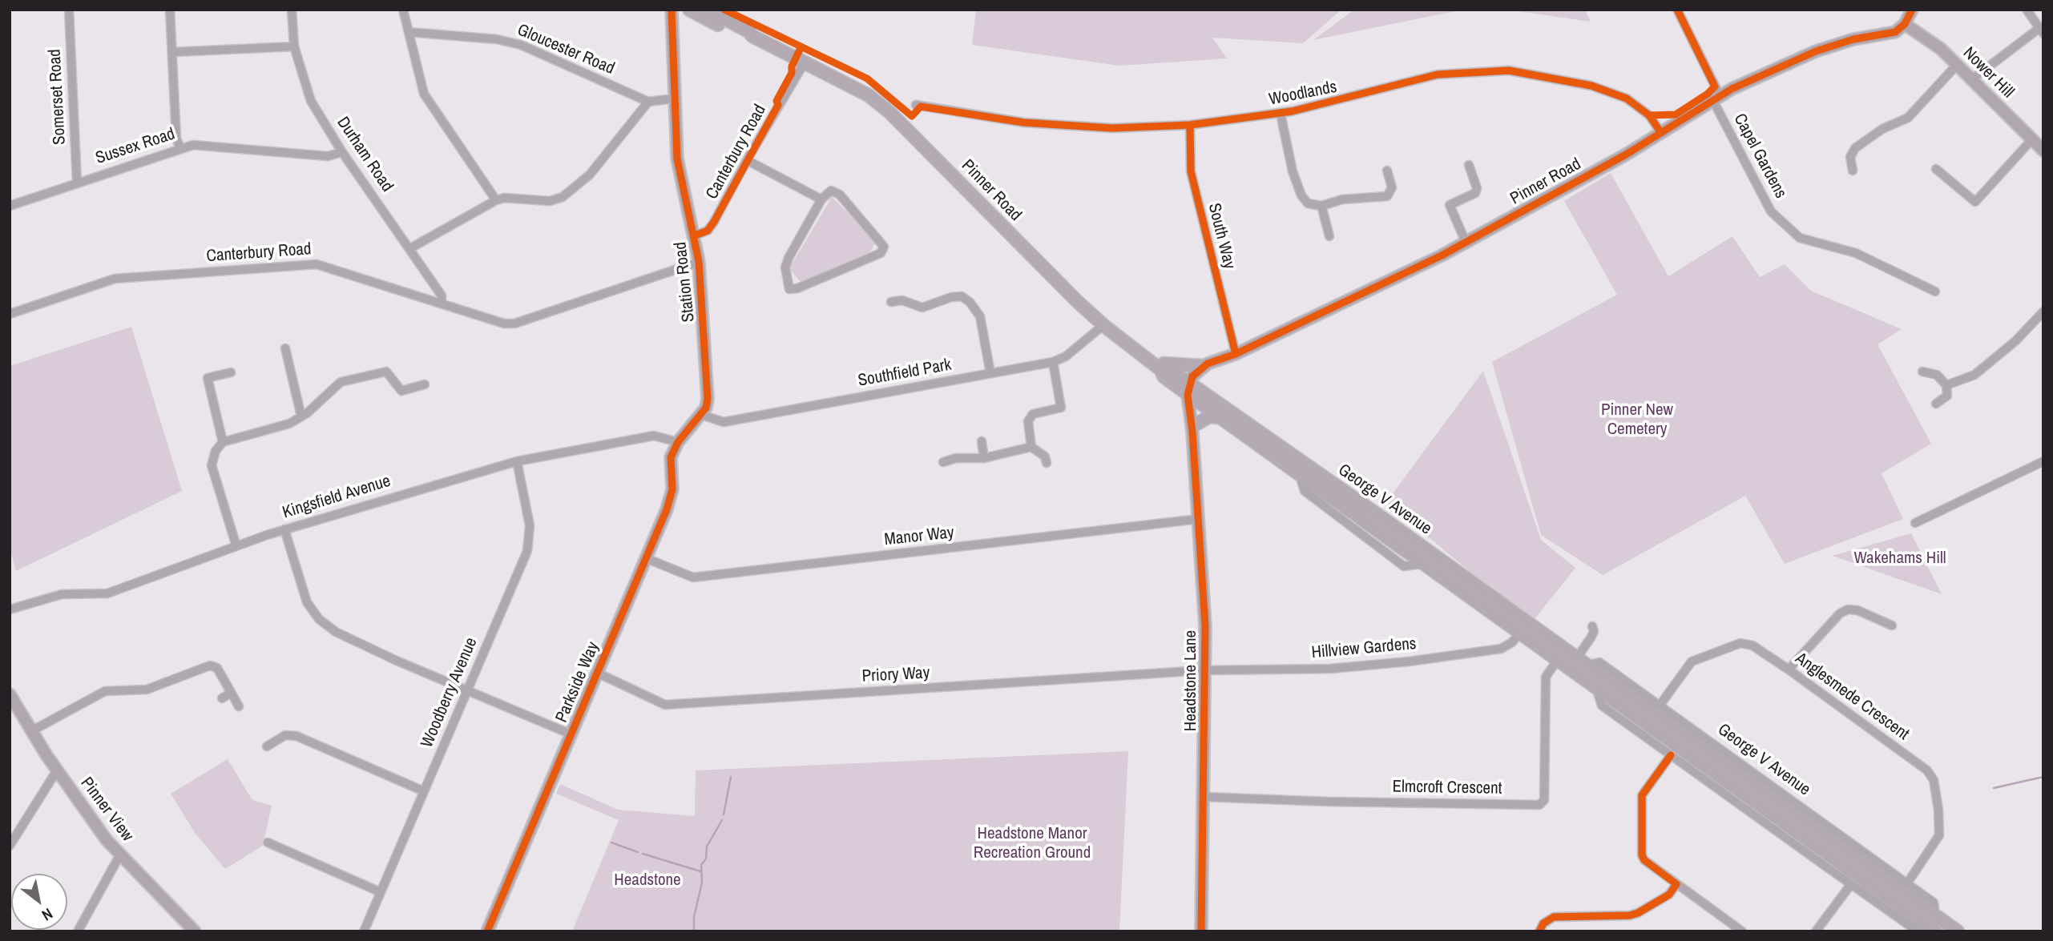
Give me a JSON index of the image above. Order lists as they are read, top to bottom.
{
  "streets": {
    "main road": ["Pinner Road", "George V Avenue"],
    "street": [
      "Gloucester Road",
      "Nower Hill",
      "Woodlands",
      "Somerset Road",
      "Sussex Road",
      "Canterbury Road",
      "Durham Road",
      "Capel Gardens",
      "South Way",
      "Station Road",
      "Southfield Park",
      "Kingsfield Avenue",
      "Manor Way",
      "Hillview Gardens",
      "Priory Way",
      "Headstone Lane",
      "Parkside Way",
      "Woodberry Avenue",
      "Anglesmede Crescent",
      "Elmcroft Crescent",
      "Pinner View"
    ]
  },
  "crossings": [
    ["Nower Hill", "Pinner Road"],
    ["Woodlands", "Pinner Road"],
    ["Woodlands", "South Way"],
    ["Somerset Road", "Sussex Road"],
    ["Sussex Road", "Durham Road"],
    ["Canterbury Road", "Durham Road"],
    ["Canterbury Road", "Pinner Road"],
    ["Canterbury Road", "Station Road"],
    ["Capel Gardens", "Pinner Road"],
    ["Pinner Road", "South Way"],
    ["Pinner Road", "Southfield Park"],
    ["Pinner Road", "George V Avenue"],
    ["Pinner Road", "Headstone Lane"],
    ["Station Road", "Southfield Park"],
    ["Kingsfield Avenue", "Parkside Way"],
    ["Kingsfield Avenue", "Woodberry Avenue"],
    ["George V Avenue", "Hillview Gardens"],
    ["George V Avenue", "Headstone Lane"],
    ["George V Avenue", "Anglesmede Crescent"],
    ["George V Avenue", "Elmcroft Crescent"],
    ["Manor Way", "Headstone Lane"],
    ["Manor Way", "Parkside Way"],
    ["Hillview Gardens", "Priory Way"],
    ["Hillview Gardens", "Headstone Lane"],
    ["Priory Way", "Headstone Lane"],
    ["Priory Way", "Parkside Way"],
    ["Headstone Lane", "Elmcroft Crescent"]
  ],
  "parks": [
    "Pinner New Cemetery",
    "Wakehams Hill",
    "Headstone Manor Recreation Ground",
    "Headstone"
  ],
  "north": "bottom right"
}
